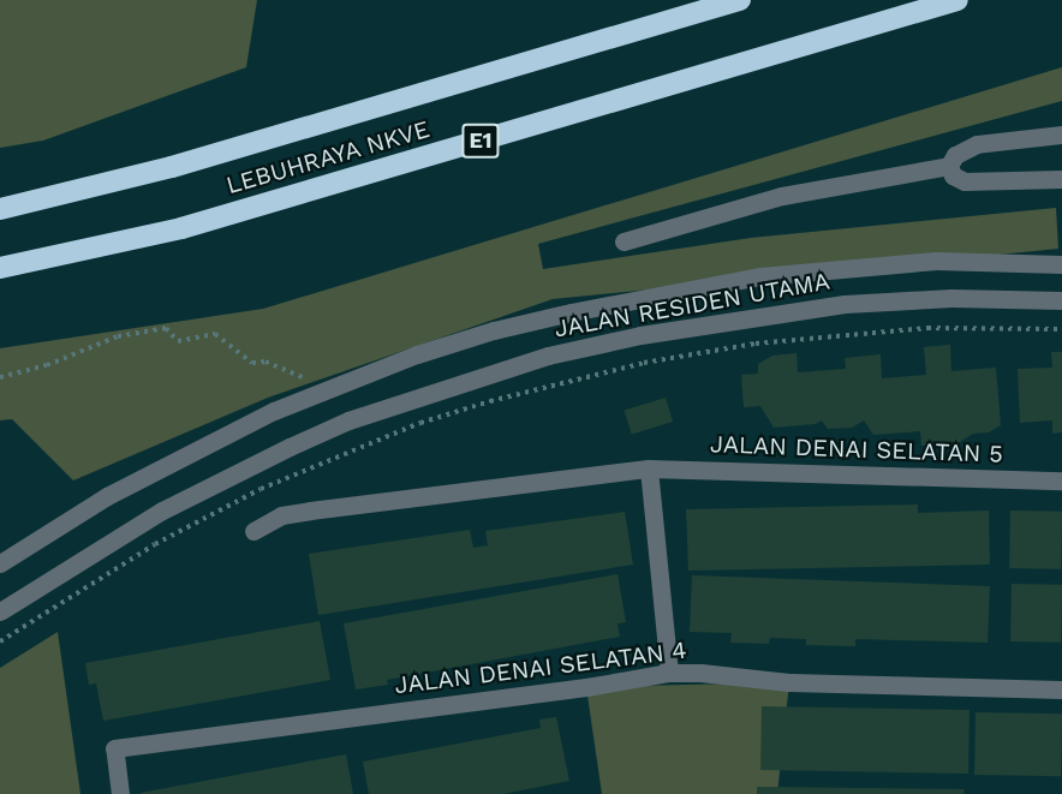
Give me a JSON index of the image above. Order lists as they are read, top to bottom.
{
  "streets": {
    "highway": ["E1", "LEBUHRAYA NKVE"],
    "street": ["JALAN RESIDEN UTAMA", "JALAN DENAI SELATAN 5", "JALAN DENAI SELATAN 4"]
  }
}
